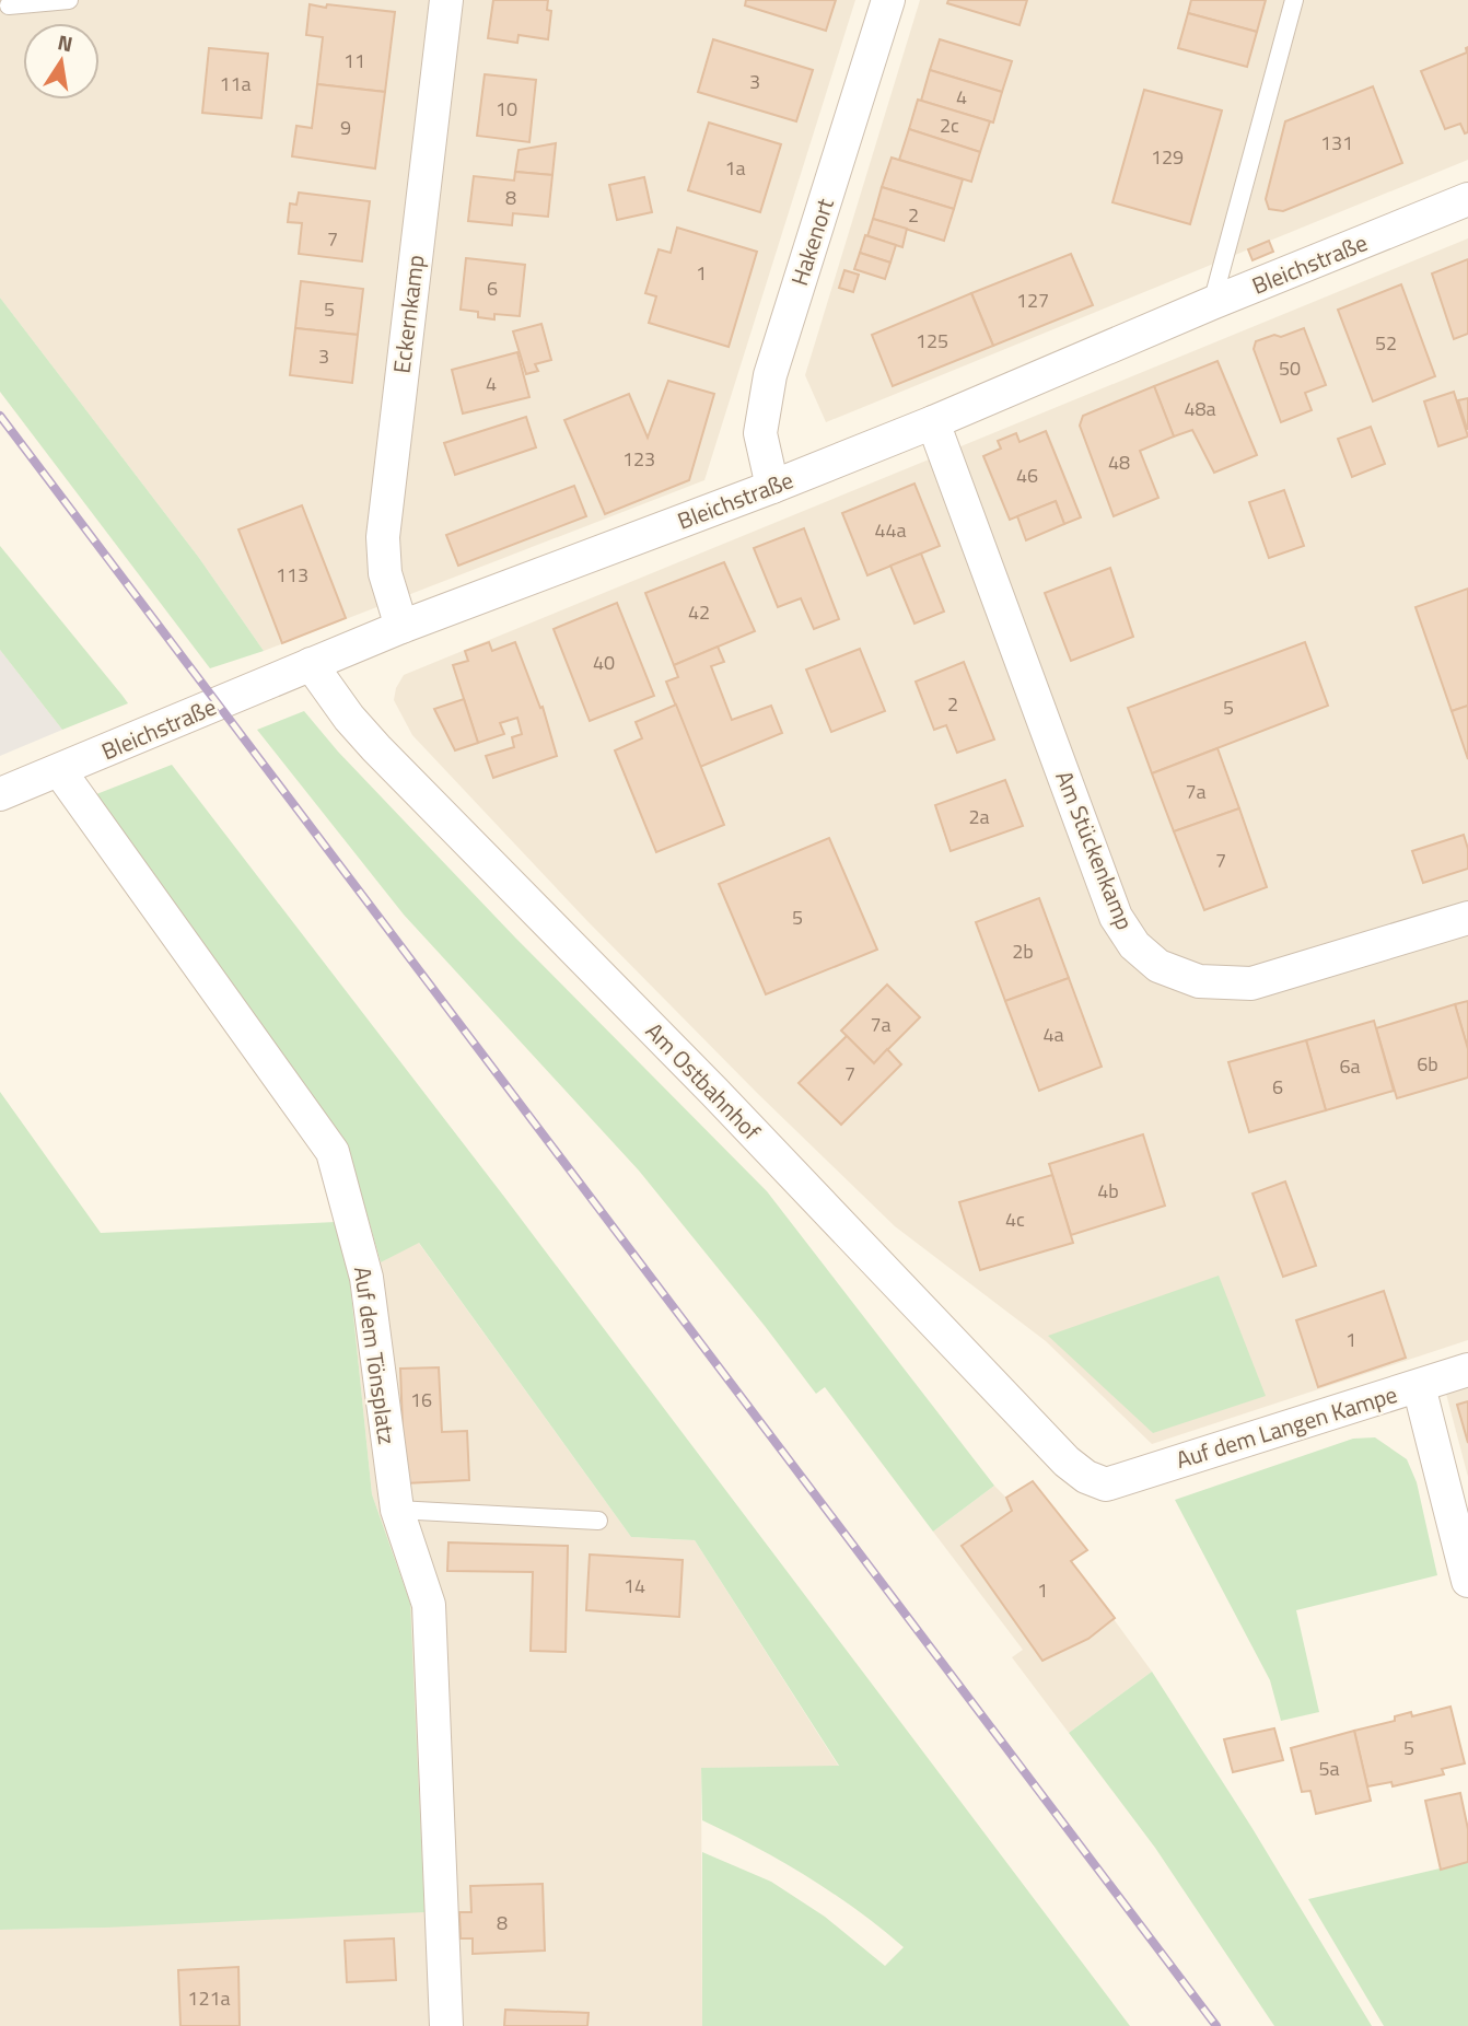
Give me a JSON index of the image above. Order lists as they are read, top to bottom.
{
  "streets": {
    "street": [
      "Hakenort",
      "Bleichstraße",
      "Eckernkamp",
      "Am Stückenkamp",
      "Am Ostbahnhof",
      "Auf dem Tönsplatz",
      "Auf dem Langen Kampe"
    ]
  },
  "crossings": [
    ["Hakenort", "Bleichstraße"],
    ["Bleichstraße", "Eckernkamp"],
    ["Bleichstraße", "Am Stückenkamp"],
    ["Bleichstraße", "Am Ostbahnhof"],
    ["Bleichstraße", "Auf dem Tönsplatz"],
    ["Am Ostbahnhof", "Auf dem Langen Kampe"]
  ],
  "house_numbers": [
    "11",
    "3",
    "11a",
    "4",
    "10",
    "2c",
    "9",
    "131",
    "129",
    "1a",
    "8",
    "2",
    "7",
    "1",
    "6",
    "127",
    "5",
    "125",
    "52",
    "3",
    "50",
    "4",
    "48a",
    "123",
    "48",
    "46",
    "44a",
    "113",
    "42",
    "40",
    "2",
    "5",
    "7a",
    "2a",
    "7",
    "5",
    "2b",
    "7a",
    "4a",
    "6b",
    "6a",
    "7",
    "6",
    "4b",
    "4c",
    "1",
    "16",
    "14",
    "1",
    "5",
    "5a",
    "8",
    "121a"
  ],
  "north": "top"
}
